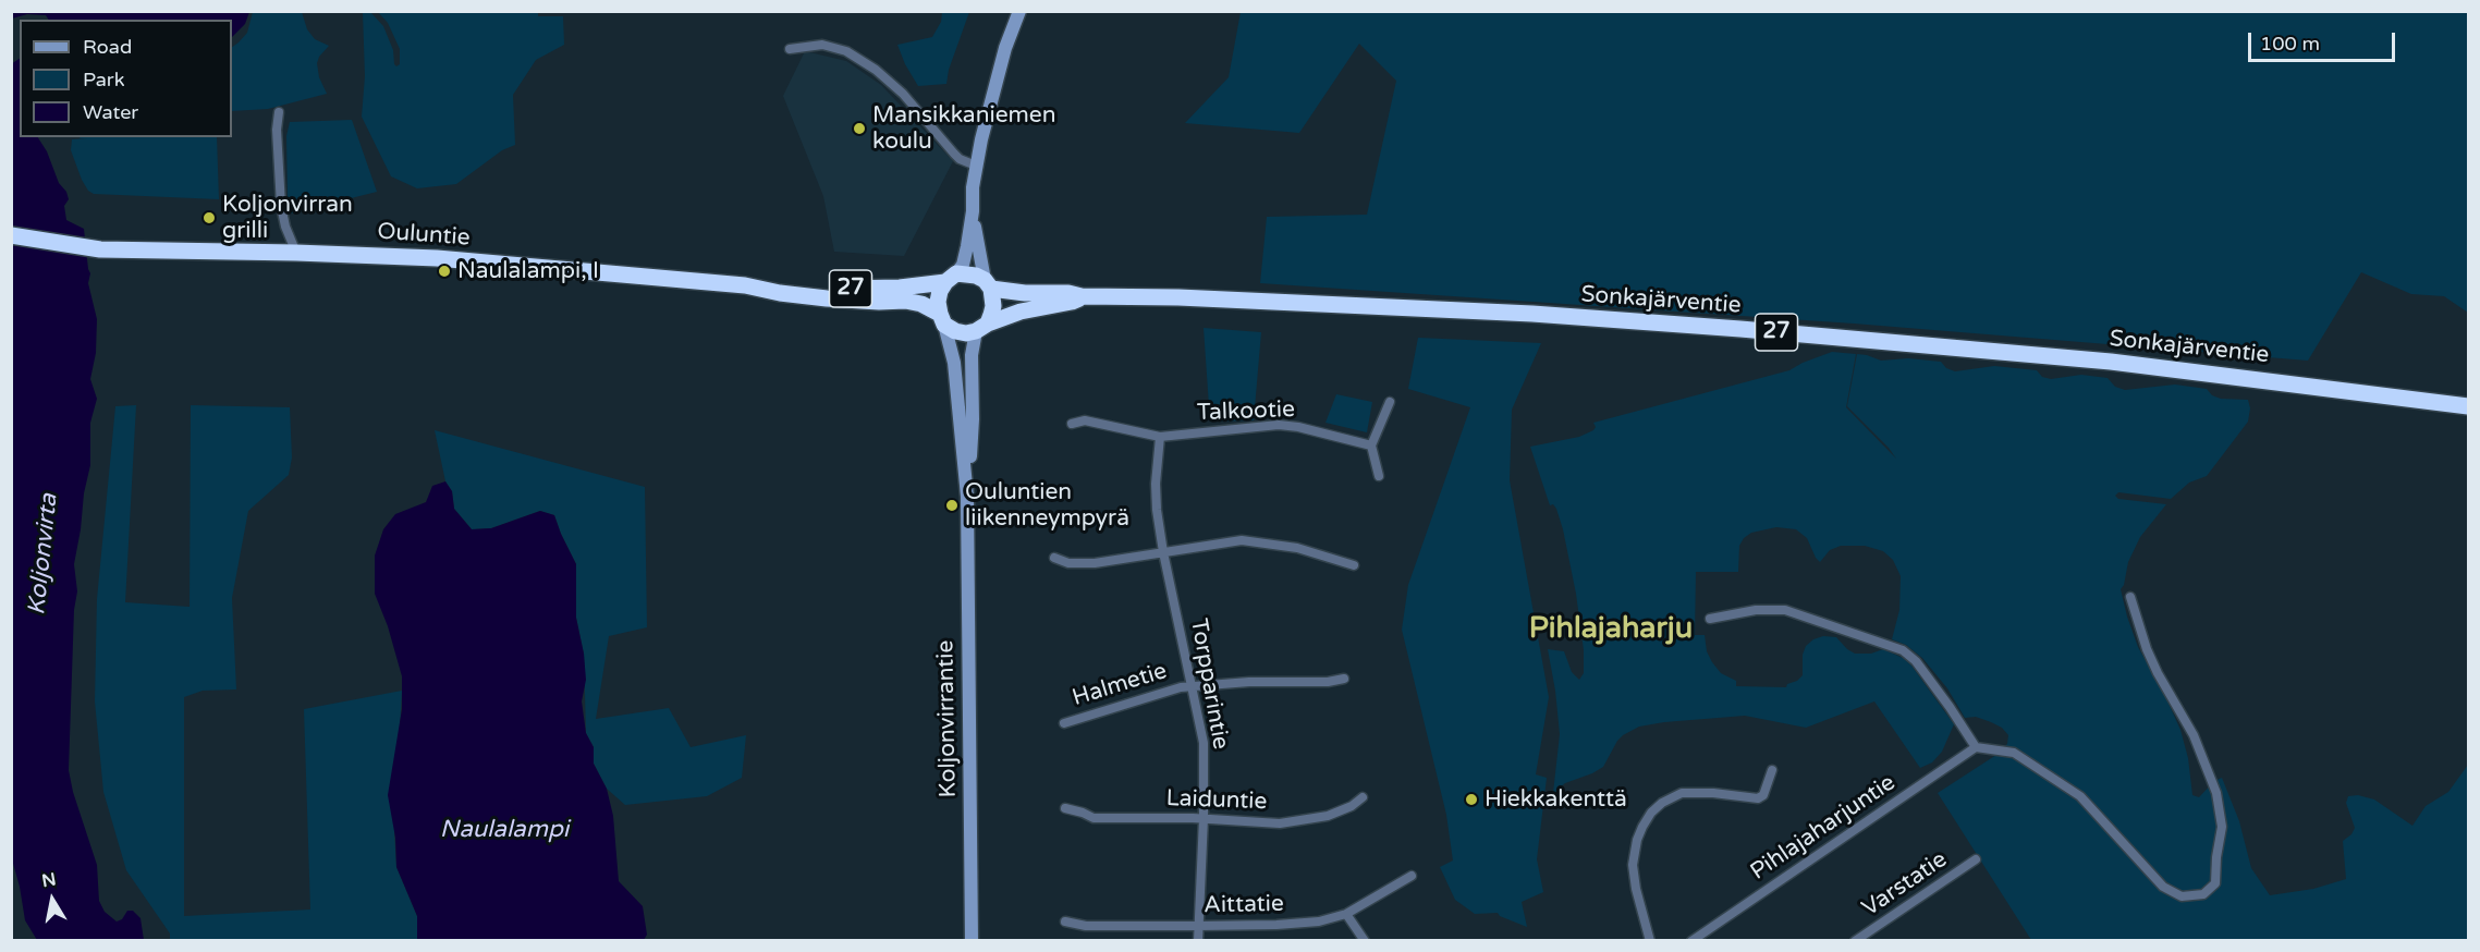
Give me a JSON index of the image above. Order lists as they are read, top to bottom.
{
  "streets": {
    "highway": ["Ouluntie", "27", "Sonkajärventie"],
    "main road": ["Koljonvirrantie"],
    "street": [
      "Talkootie",
      "Torpparintie",
      "Halmetie",
      "Laiduntie",
      "Pihlajaharjuntie",
      "Varstatie",
      "Aittatie"
    ]
  },
  "crossings": [
    ["Ouluntie", "Sonkajärventie"],
    ["Ouluntie", "Koljonvirrantie"],
    ["Sonkajärventie", "Koljonvirrantie"],
    ["Talkootie", "Torpparintie"],
    ["Torpparintie", "Halmetie"],
    ["Torpparintie", "Laiduntie"],
    ["Torpparintie", "Aittatie"]
  ],
  "districts": ["Pihlajaharju"],
  "water": ["Koljonvirta", "Naulalampi"],
  "places": [
    "Mansikkaniemen koulu",
    "Koljonvirran grilli",
    "Naulalampi, I",
    "Ouluntien liikenneympyrä",
    "Hiekkakenttä"
  ],
  "legend": ["Road", "Park", "Water"],
  "scale_bar": "100 m",
  "north": "top"
}
